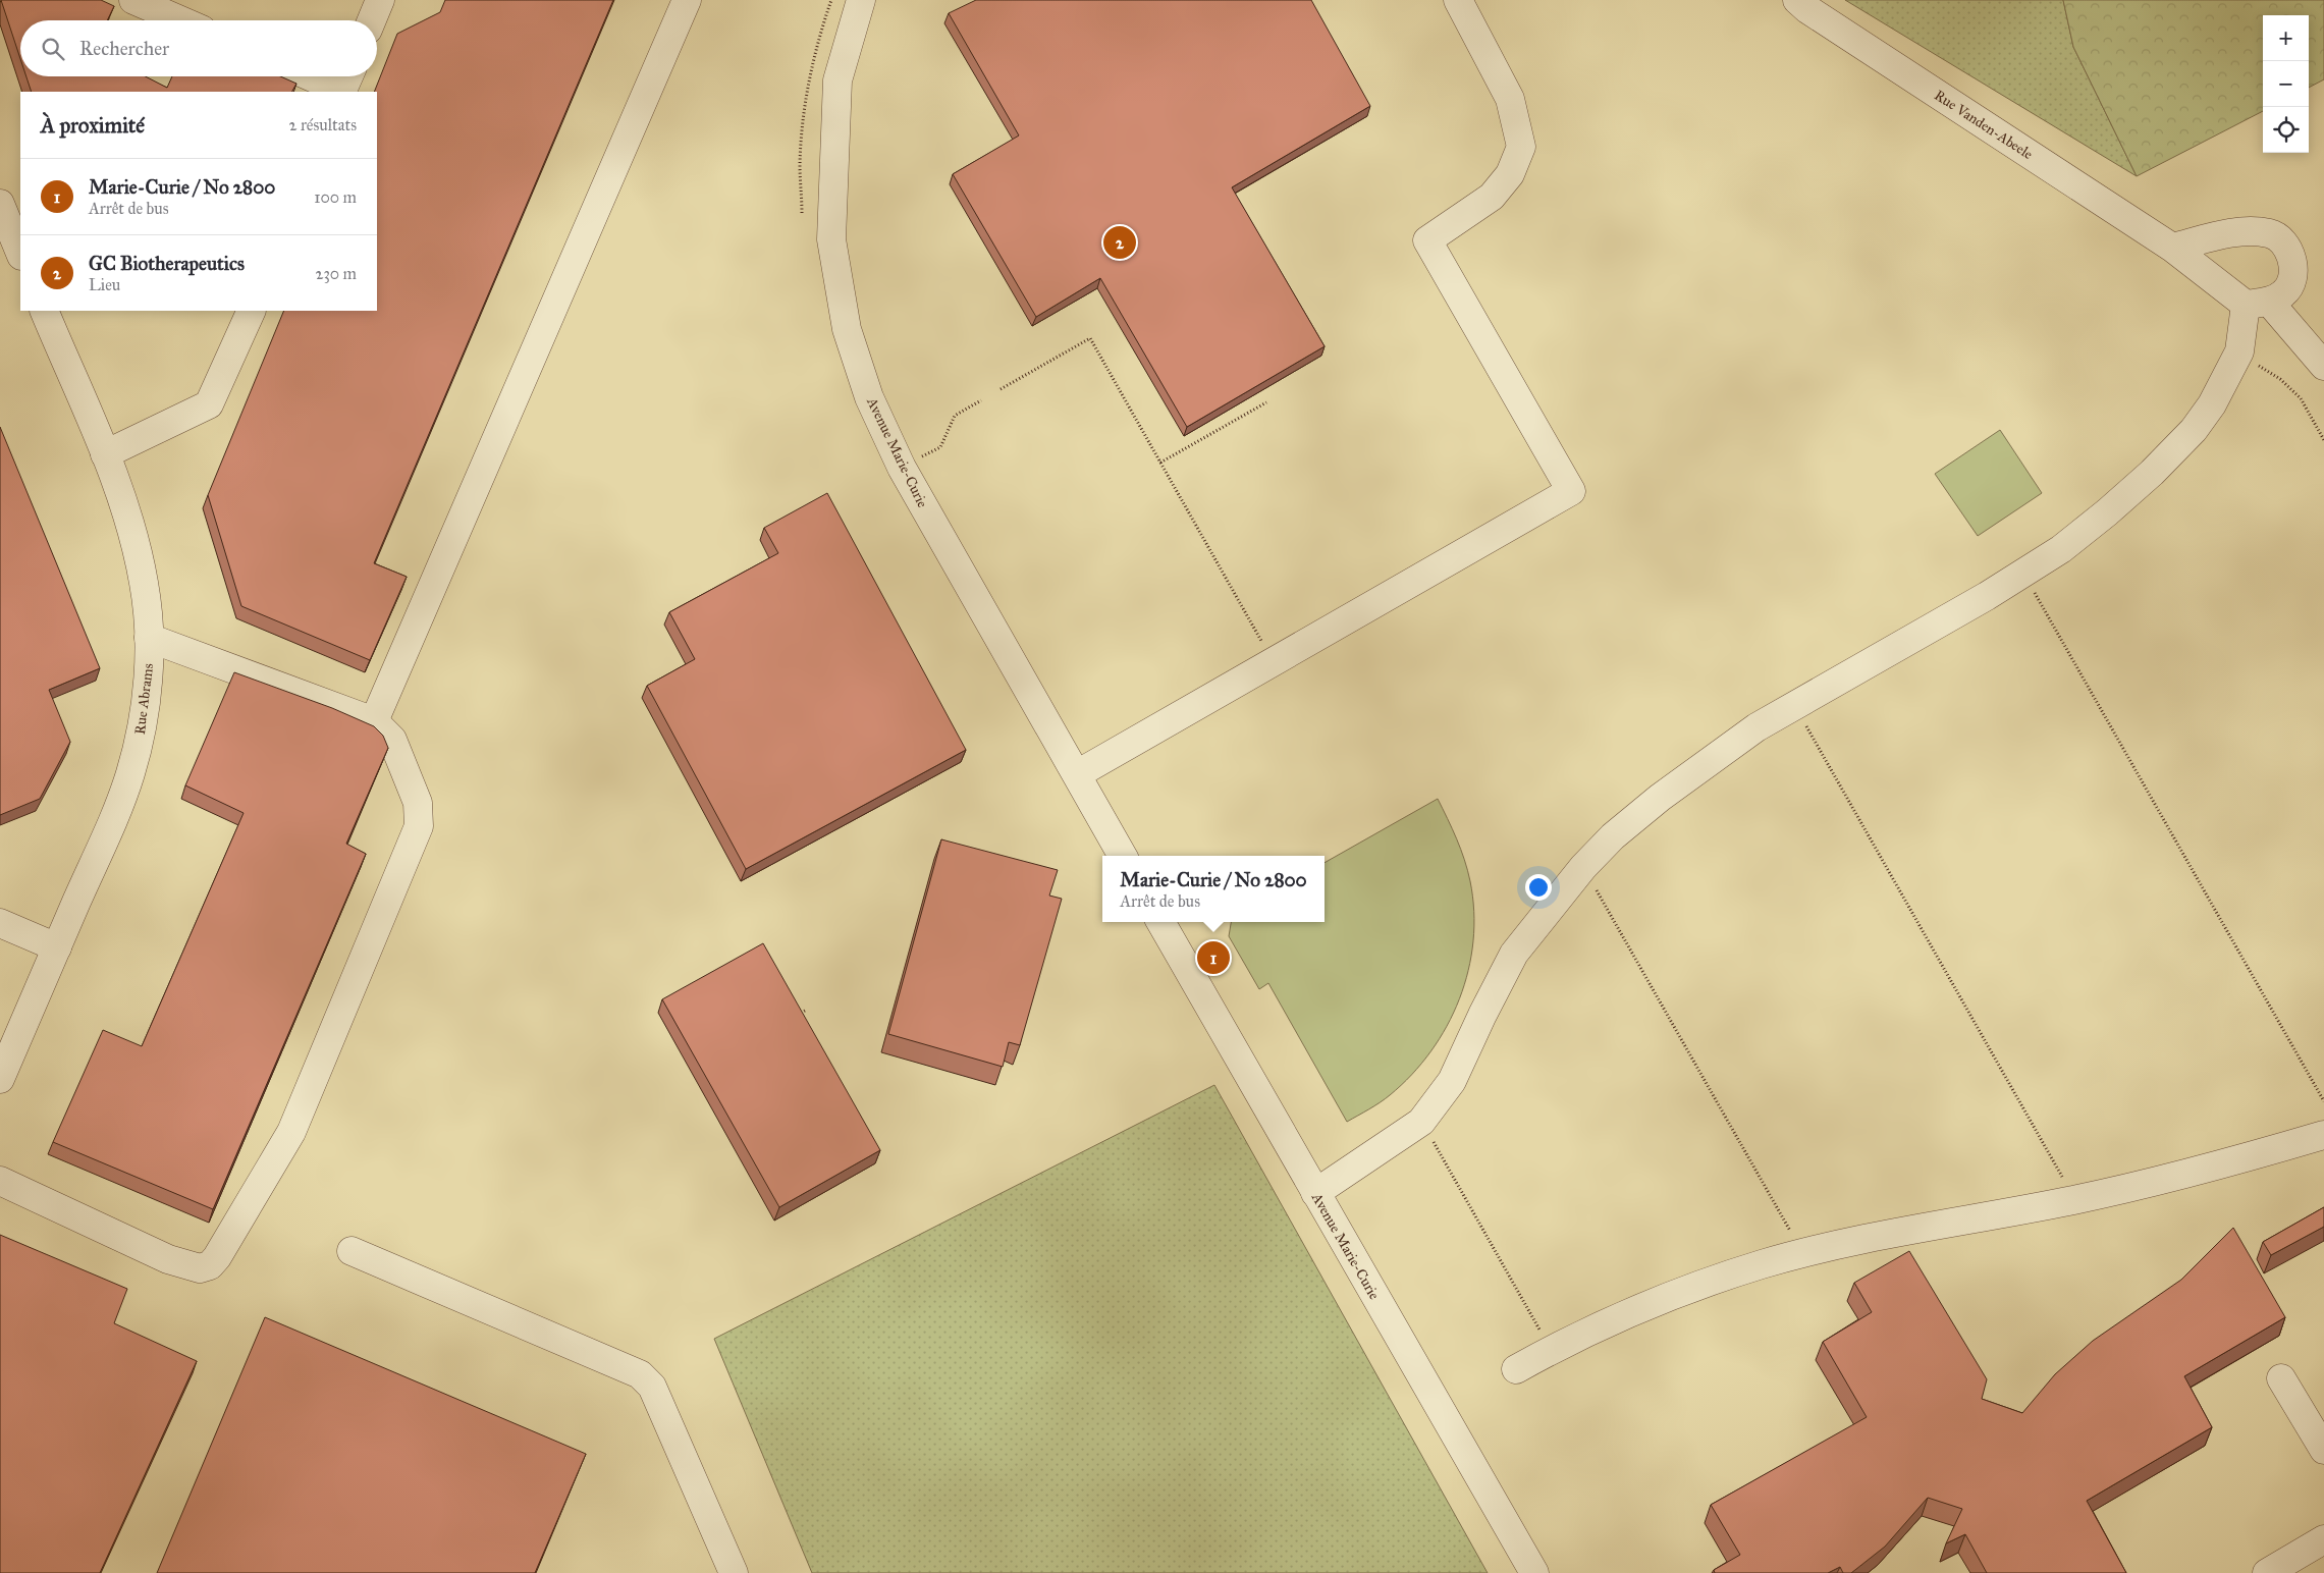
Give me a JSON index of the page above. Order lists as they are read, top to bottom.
{
  "streets": {
    "street": ["Rue Vanden-Abeele", "Avenue Marie-Curie", "Rue Abrams"]
  },
  "page": {
    "map_buttons": ["+", "−"],
    "search": "Rechercher",
    "heading": ["À proximité", "2 résultats"],
    "list": [
      {
        "mark": "1",
        "name": "Marie-Curie / No 2800",
        "note": "Arrêt de bus",
        "value": "100 m"
      },
      {
        "mark": "2",
        "name": "GC Biotherapeutics",
        "note": "Lieu",
        "value": "230 m"
      }
    ],
    "pins": ["2", "1"],
    "popup": ["Marie-Curie / No 2800", "Arrêt de bus"]
  }
}
